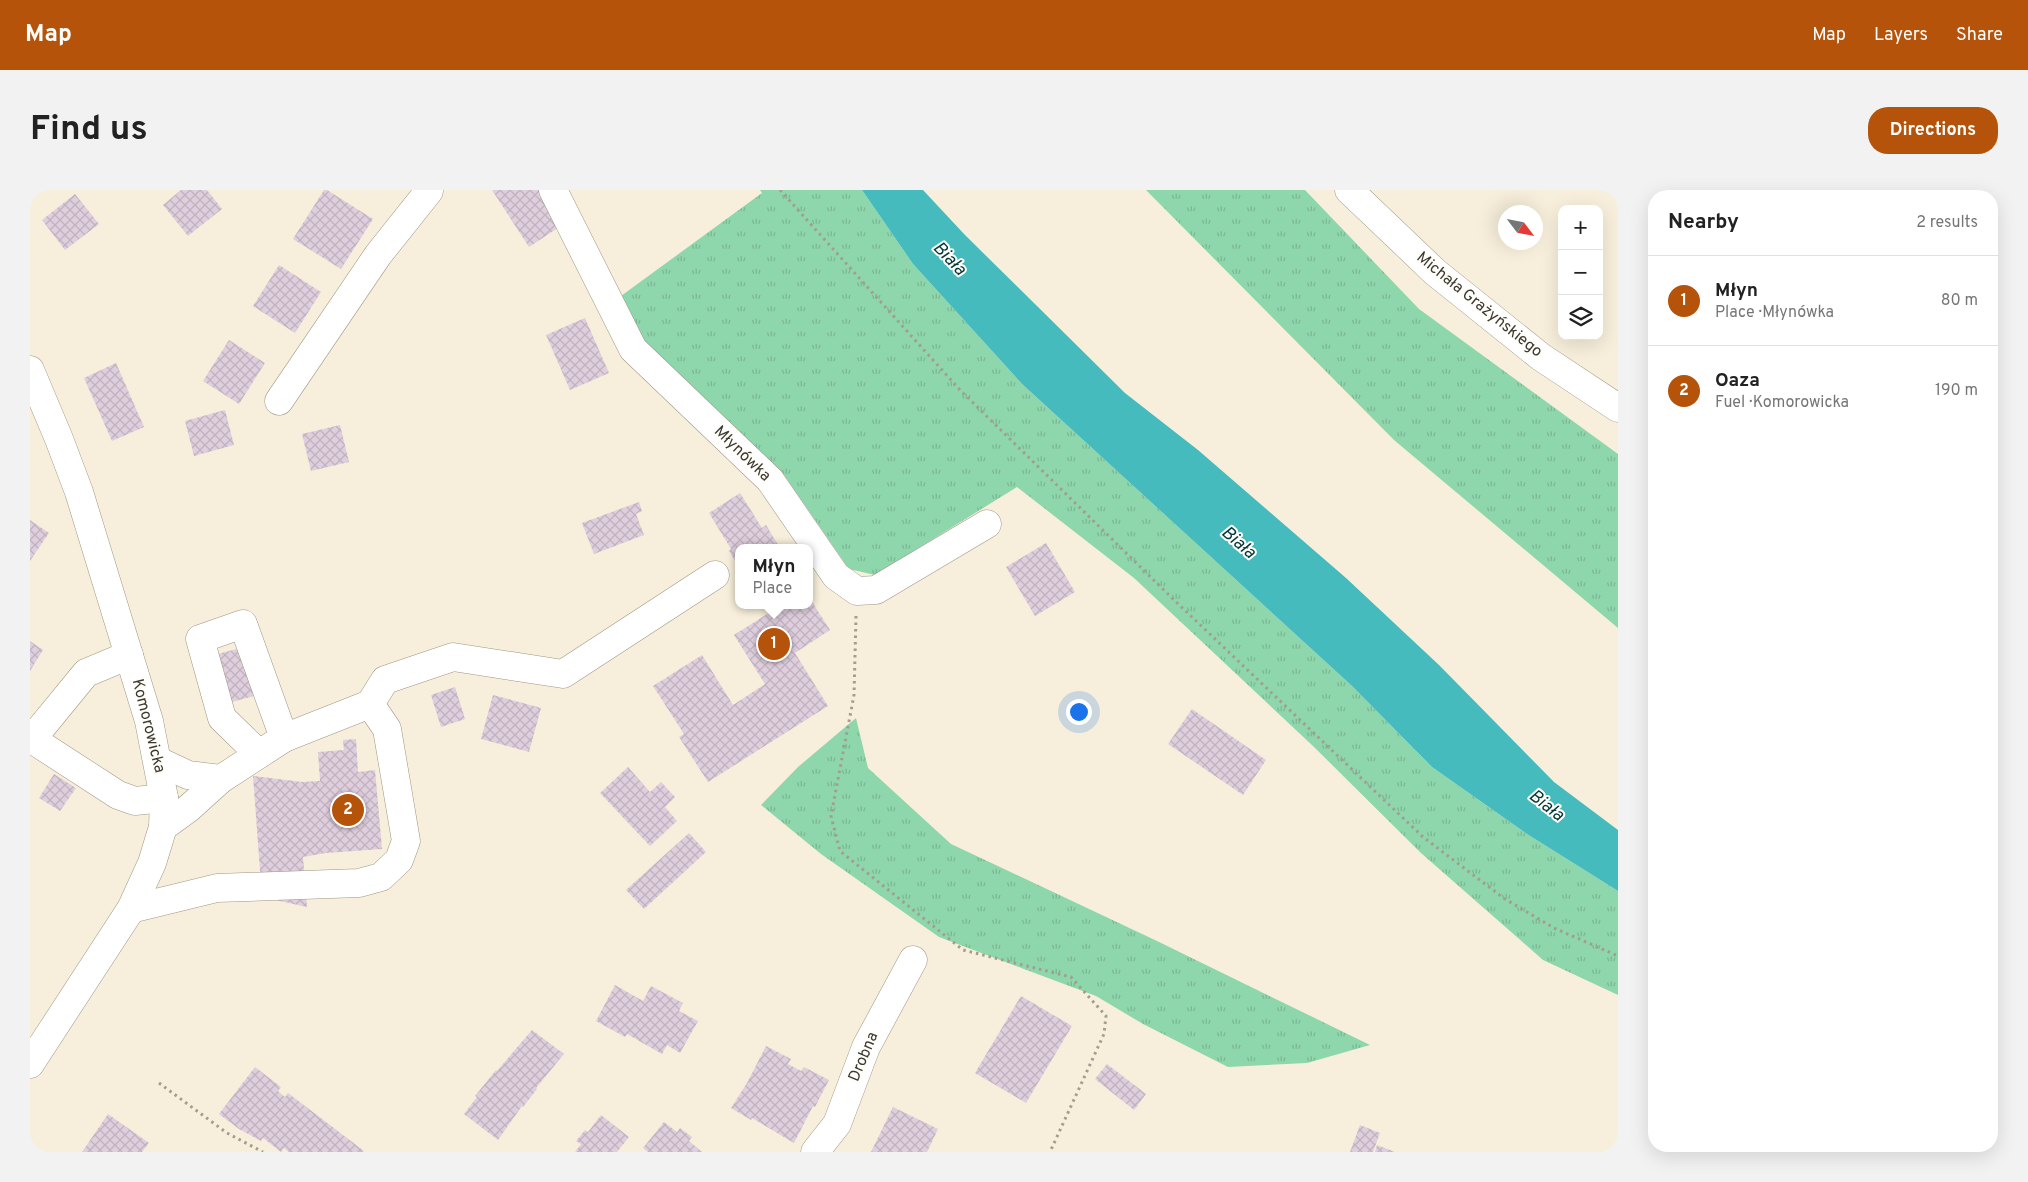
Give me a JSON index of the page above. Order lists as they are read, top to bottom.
{
  "streets": {
    "street": [
      "Michała Grażyńskiego",
      "Młynówka",
      "Komorowicka",
      "Drobna"
    ]
  },
  "water": ["Biała"],
  "north": "bottom right",
  "page": {
    "header": "Map",
    "nav": ["Map", "Layers", "Share"],
    "buttons": "Directions",
    "title": "Find us",
    "heading": ["Nearby", "2 results"],
    "map_buttons": ["+", "−"],
    "list": [
      {
        "mark": "1",
        "name": "Młyn",
        "note": "Place · Młynówka",
        "value": "80 m"
      },
      {
        "mark": "2",
        "name": "Oaza",
        "note": "Fuel · Komorowicka",
        "value": "190 m"
      }
    ],
    "popup": ["Młyn", "Place"],
    "pins": ["1", "2"]
  }
}
